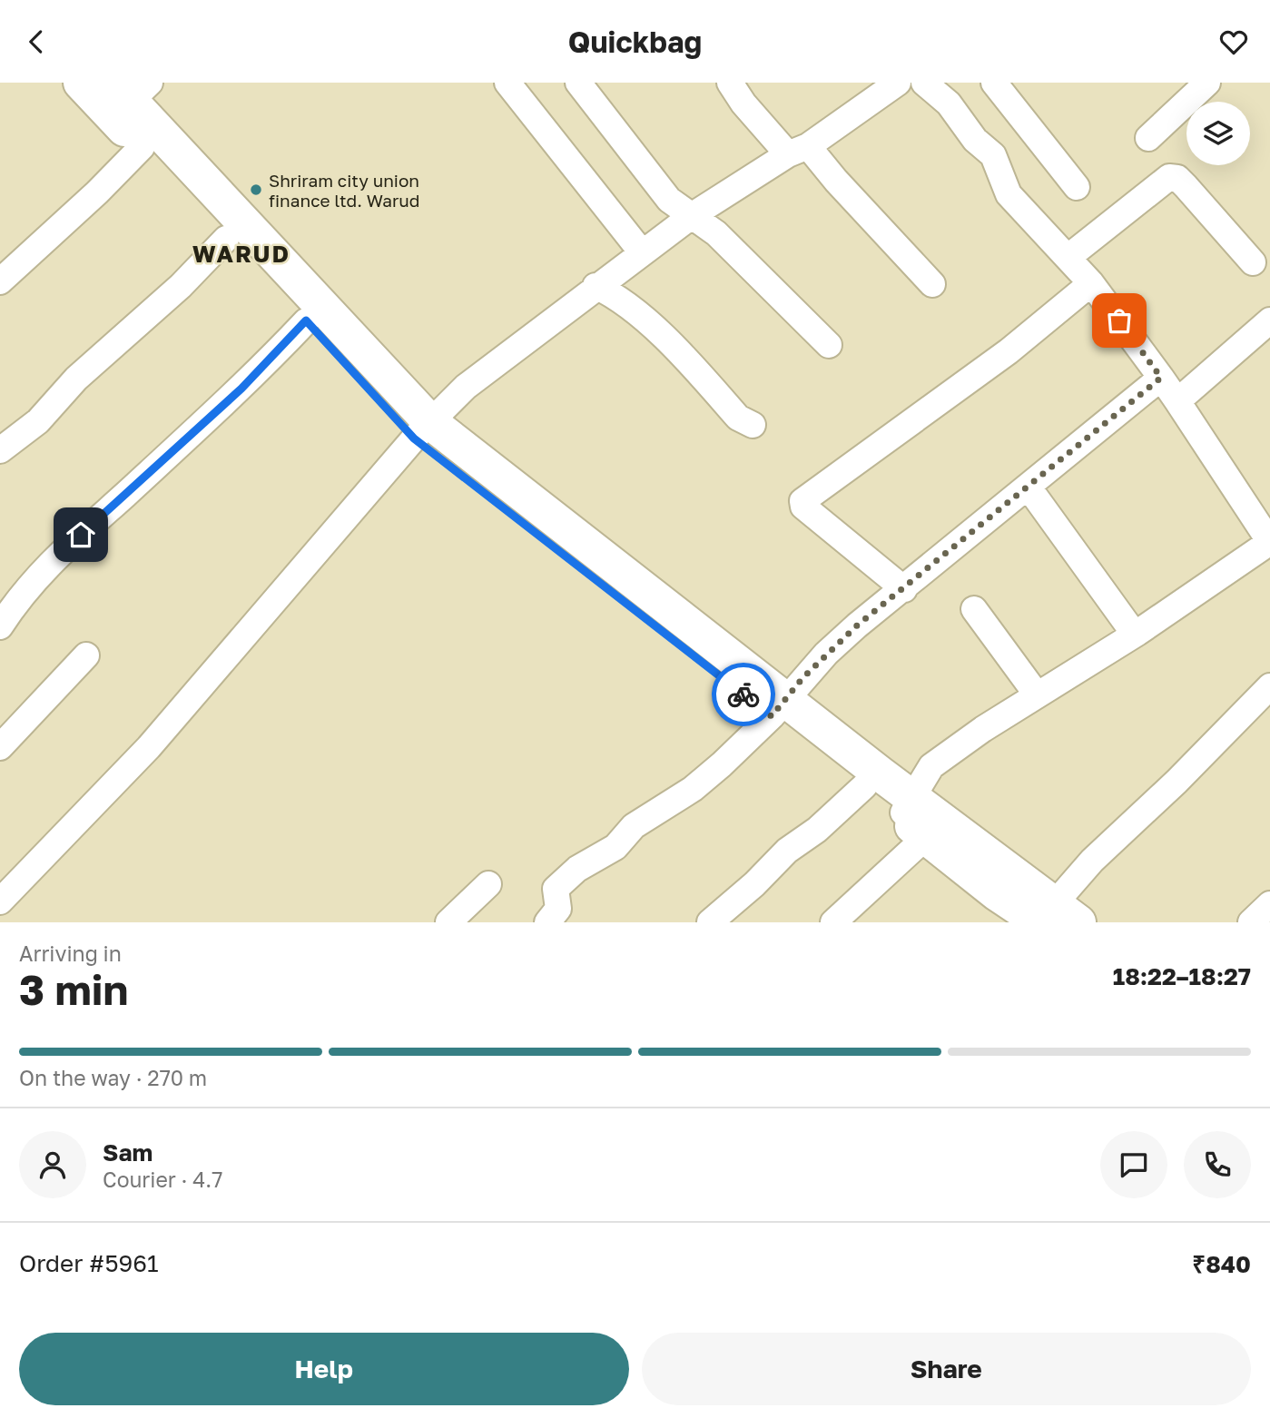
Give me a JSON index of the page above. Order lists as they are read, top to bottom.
{
  "districts": ["WARUD"],
  "places": ["Shriram city union finance ltd. Warud"],
  "page": {
    "header": "Quickbag",
    "heading": ["3 min", "Arriving in", "18:22–18:27"],
    "panel": [
      "Sam",
      "Courier · 4.7",
      "Order #5961",
      "₹840"
    ],
    "bar": "On the way · 270 m",
    "buttons": ["Help", "Share"]
  }
}
